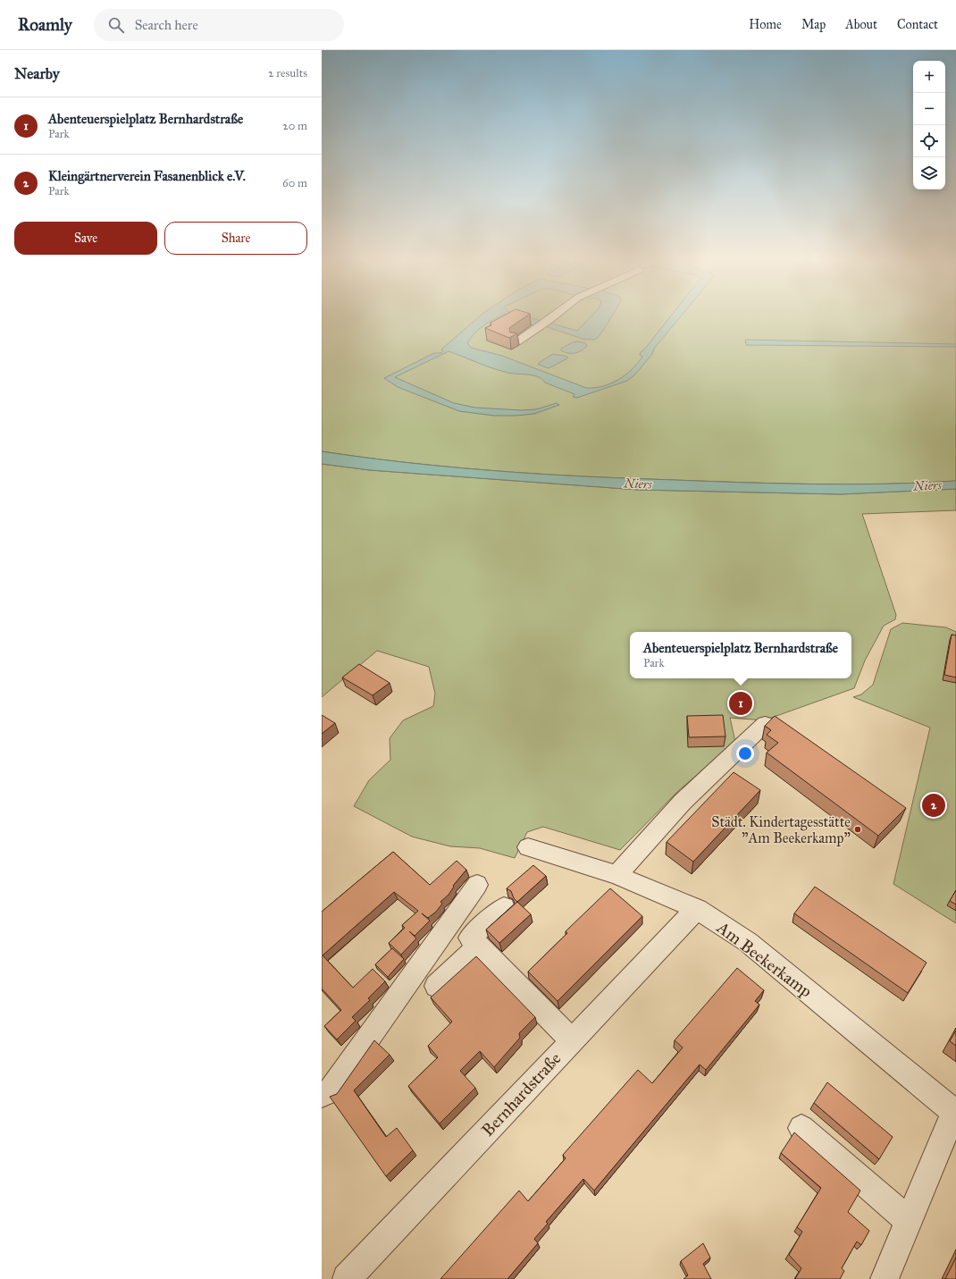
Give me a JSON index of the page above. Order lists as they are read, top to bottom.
{
  "streets": {
    "street": ["Am Beekerkamp", "Bernhardstraße"]
  },
  "crossings": [
    ["Am Beekerkamp", "Bernhardstraße"]
  ],
  "water": ["Niers"],
  "places": ["Städt. Kindertagesstätte \"Am Beekerkamp\""],
  "page": {
    "header": "Roamly",
    "search": "Search here",
    "nav": [
      "Home",
      "Map",
      "About",
      "Contact"
    ],
    "heading": ["Nearby", "2 results"],
    "map_buttons": ["+", "−"],
    "list": [
      {
        "mark": "1",
        "name": "Abenteuerspielplatz Bernhardstraße",
        "note": "Park",
        "value": "20 m"
      },
      {
        "mark": "2",
        "name": "Kleingärtnerverein Fasanenblick e.V.",
        "note": "Park",
        "value": "60 m"
      }
    ],
    "buttons": ["Save", "Share"],
    "popup": ["Abenteuerspielplatz Bernhardstraße", "Park"],
    "pins": ["1", "2"]
  }
}
